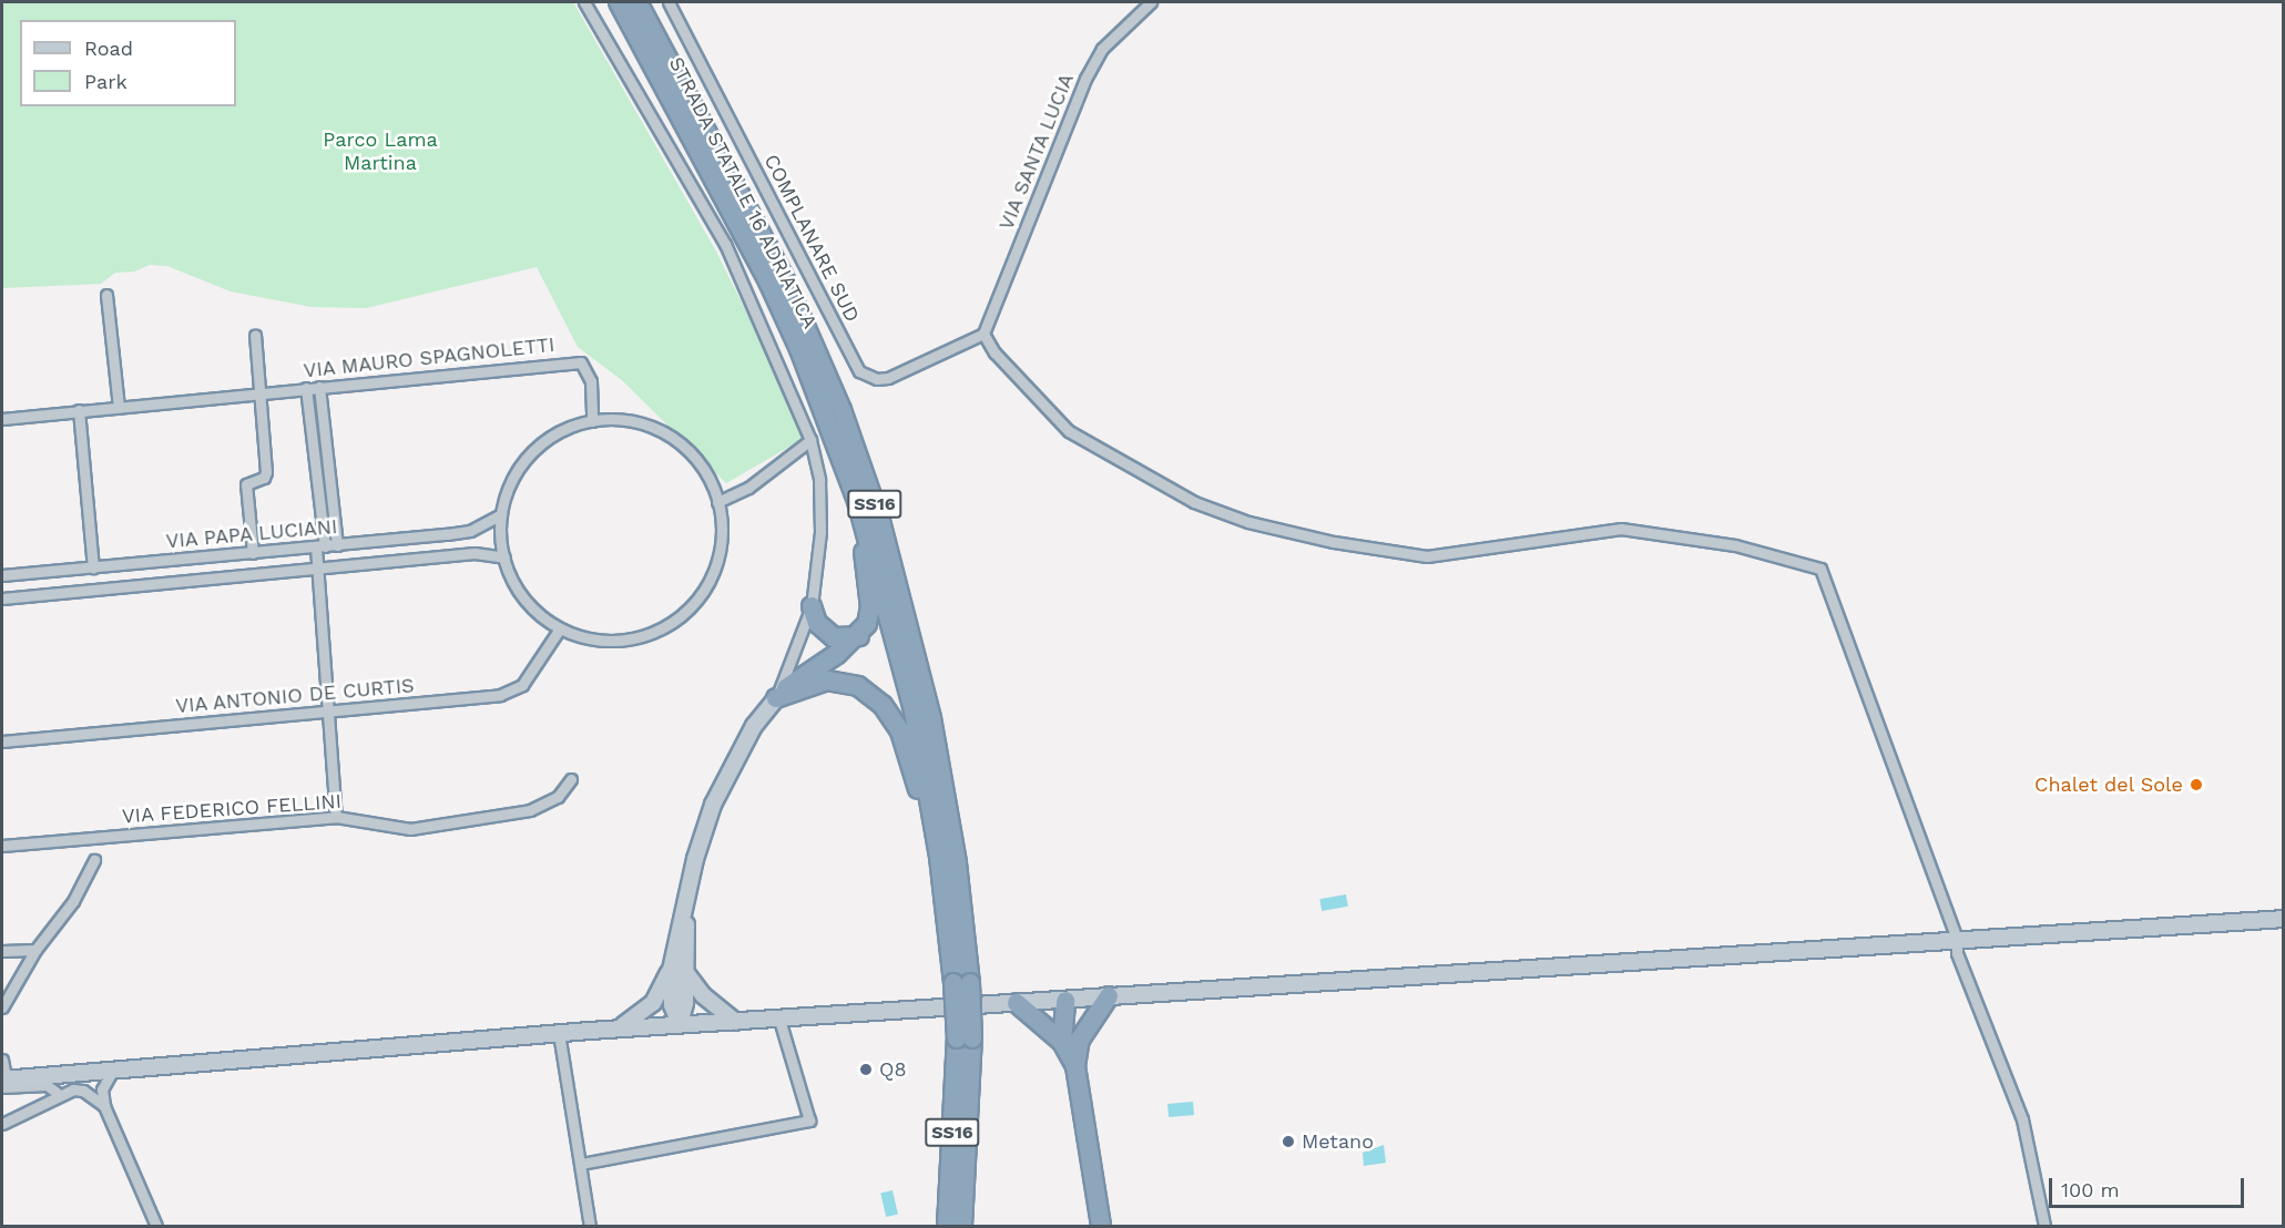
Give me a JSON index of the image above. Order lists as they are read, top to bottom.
{
  "streets": {
    "highway": ["STRADA STATALE 16 ADRIATICA", "SS16"],
    "street": [
      "VIA SANTA LUCIA",
      "COMPLANARE SUD",
      "VIA MAURO SPAGNOLETTI",
      "VIA PAPA LUCIANI",
      "VIA ANTONIO DE CURTIS",
      "VIA FEDERICO FELLINI"
    ]
  },
  "crossings": [
    ["VIA SANTA LUCIA", "COMPLANARE SUD"],
    ["VIA MAURO SPAGNOLETTI", "VIA PAPA LUCIANI"],
    ["VIA MAURO SPAGNOLETTI", "VIA ANTONIO DE CURTIS"],
    ["VIA PAPA LUCIANI", "VIA ANTONIO DE CURTIS"]
  ],
  "parks": ["Parco Lama Martina"],
  "places": ["Chalet del Sole", "Q8", "Metano"],
  "legend": ["Road", "Park"],
  "scale_bar": "100 m"
}
